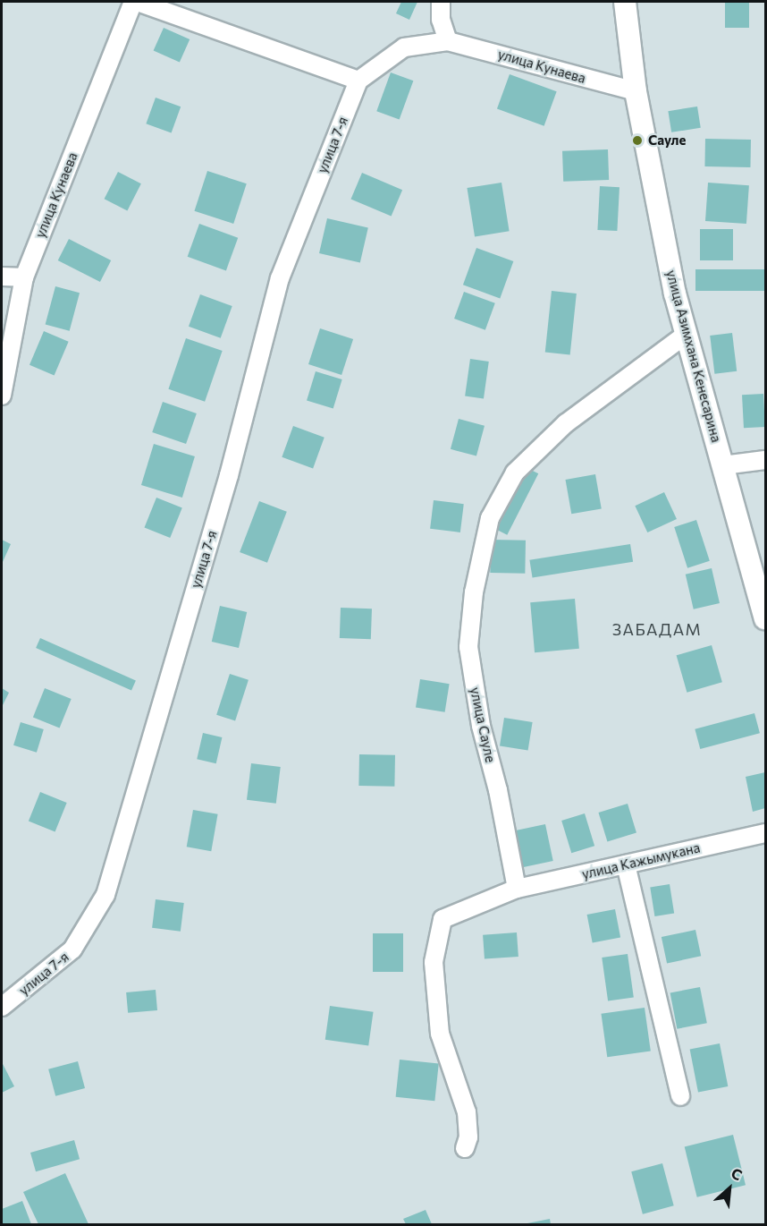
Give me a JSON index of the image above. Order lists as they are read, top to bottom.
{
  "streets": {
    "street": [
      "улица Кунаева",
      "улица 7-я",
      "улица Азимхана Кенесарина",
      "улица Сауле",
      "улица Кажымукана"
    ]
  },
  "crossings": [
    ["улица Кунаева", "улица 7-я"],
    ["улица Кунаева", "улица Азимхана Кенесарина"],
    ["улица Азимхана Кенесарина", "улица Сауле"],
    ["улица Сауле", "улица Кажымукана"]
  ],
  "districts": ["ЗАБАДАМ"],
  "places": ["Сауле"],
  "north": "top right"
}
